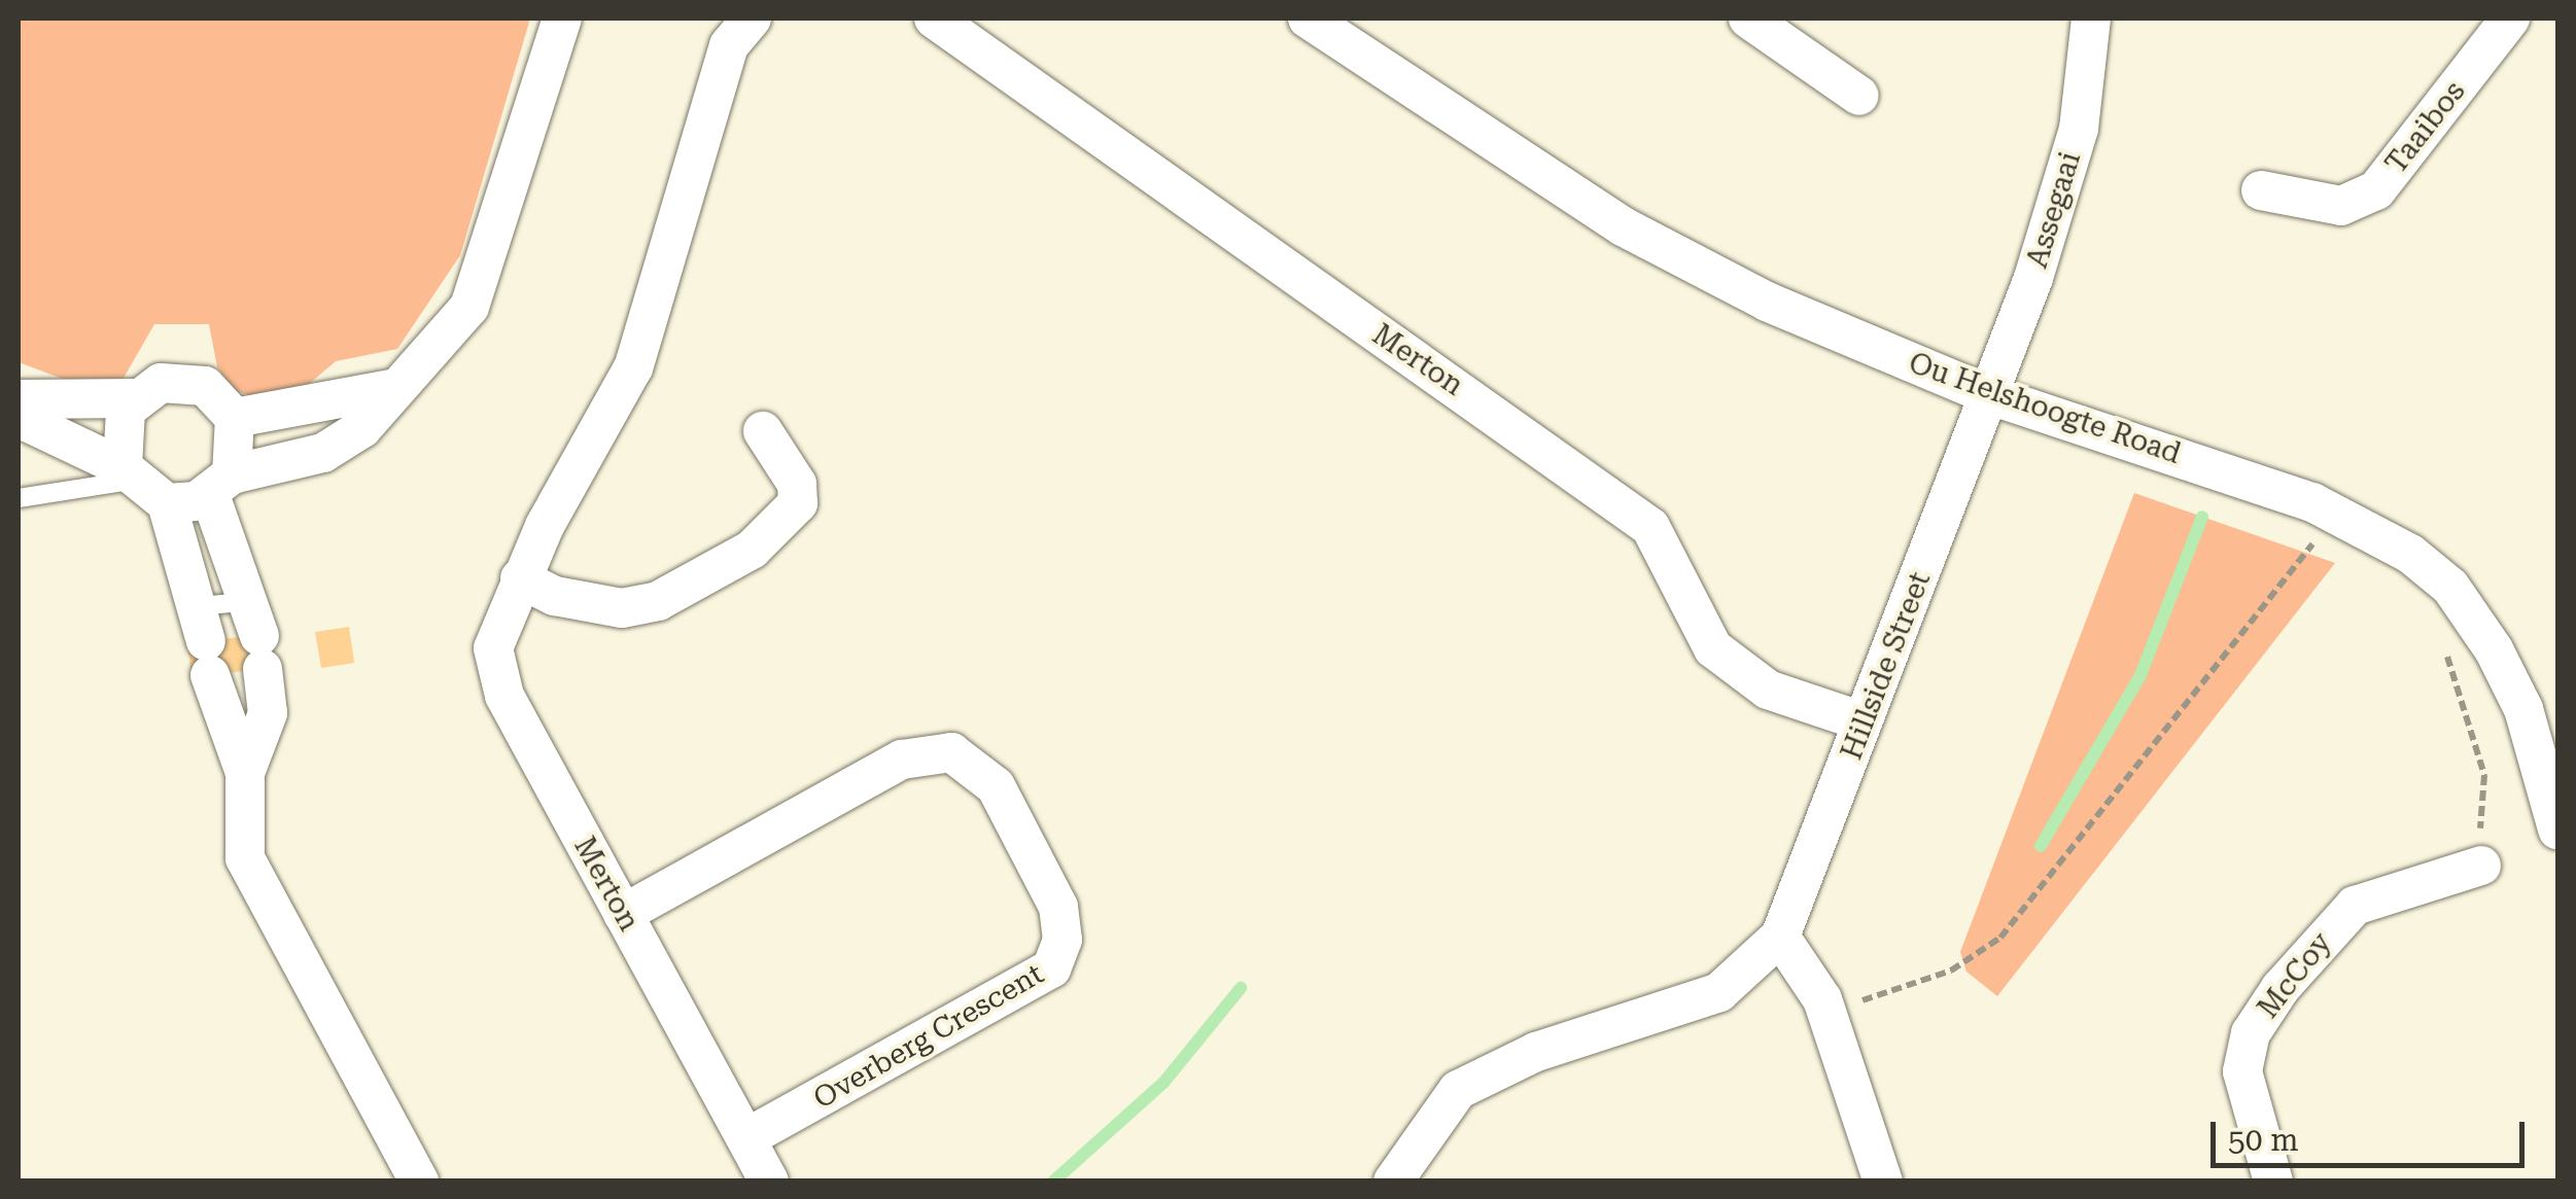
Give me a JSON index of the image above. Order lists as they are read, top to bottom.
{
  "streets": {
    "street": [
      "Taaibos",
      "Assegaai",
      "Merton",
      "Ou Helshoogte Road",
      "Hillside Street",
      "McCoy",
      "Overberg Crescent"
    ]
  },
  "crossings": [
    ["Assegaai", "Ou Helshoogte Road"],
    ["Assegaai", "Hillside Street"],
    ["Merton", "Hillside Street"],
    ["Merton", "Overberg Crescent"],
    ["Ou Helshoogte Road", "Hillside Street"]
  ],
  "scale_bar": "50 m"
}
